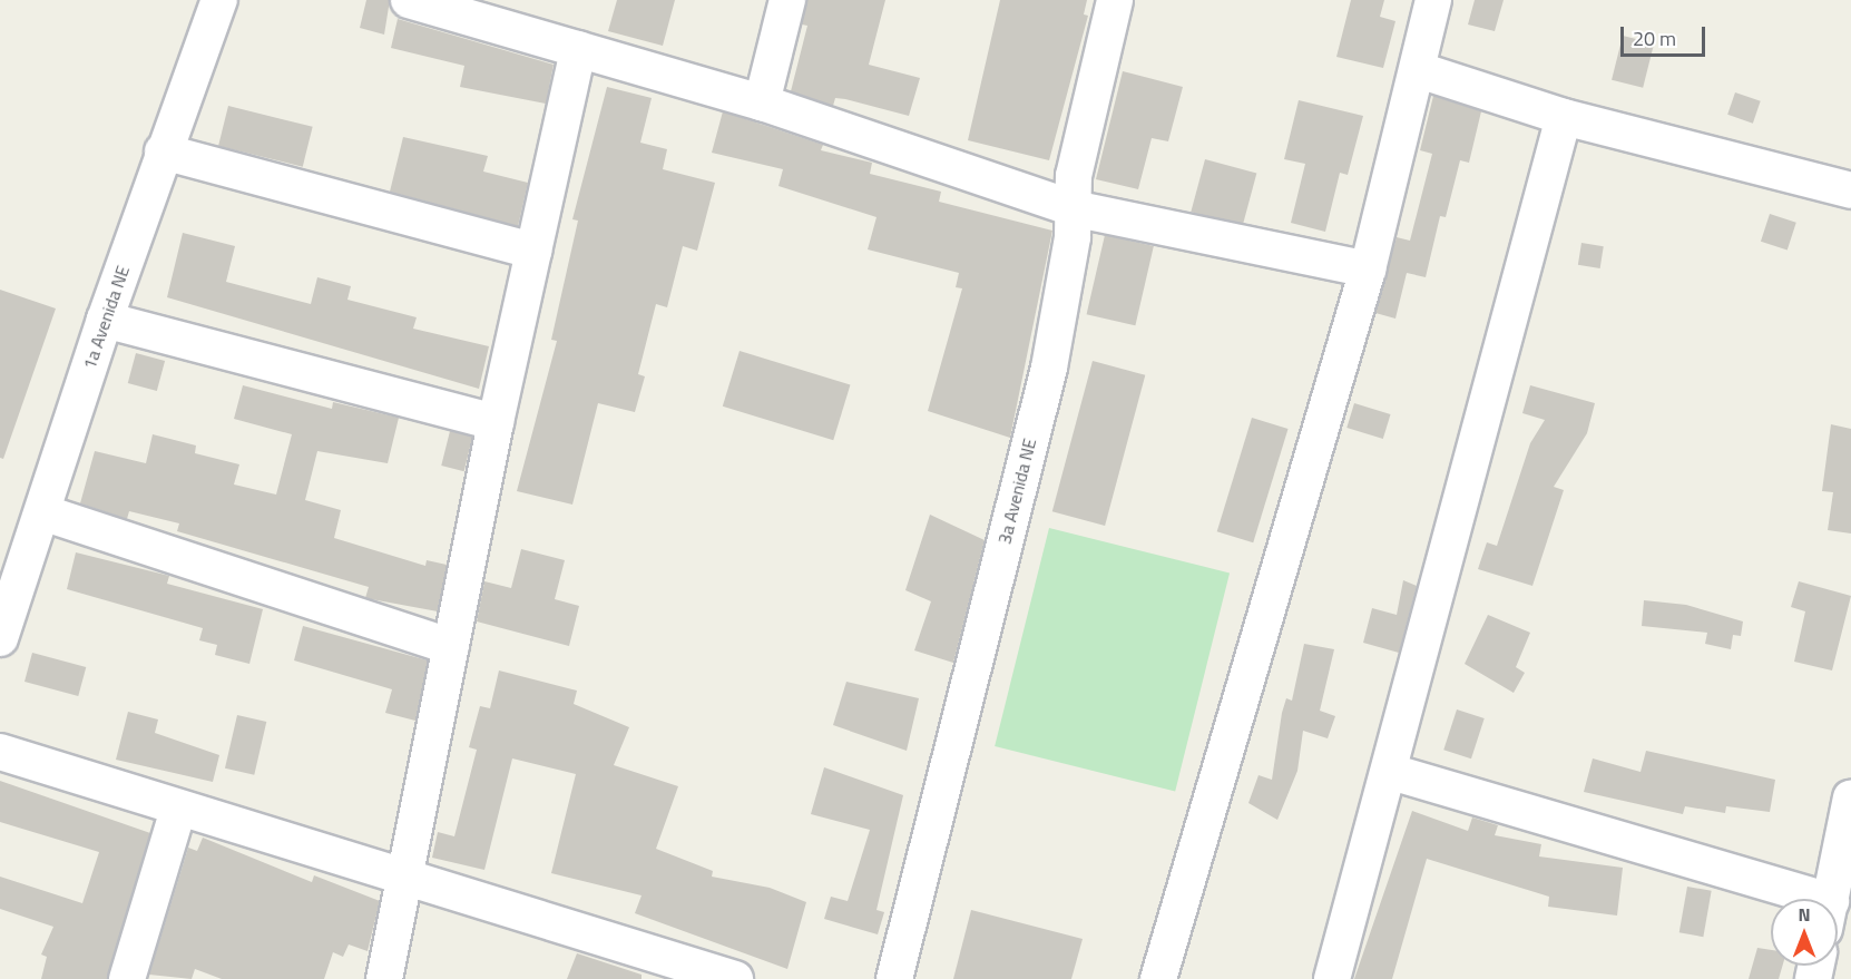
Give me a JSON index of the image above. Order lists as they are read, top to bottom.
{
  "streets": {
    "street": ["1a Avenida NE", "3a Avenida NE"]
  },
  "scale_bar": "20 m",
  "north": "top"
}
